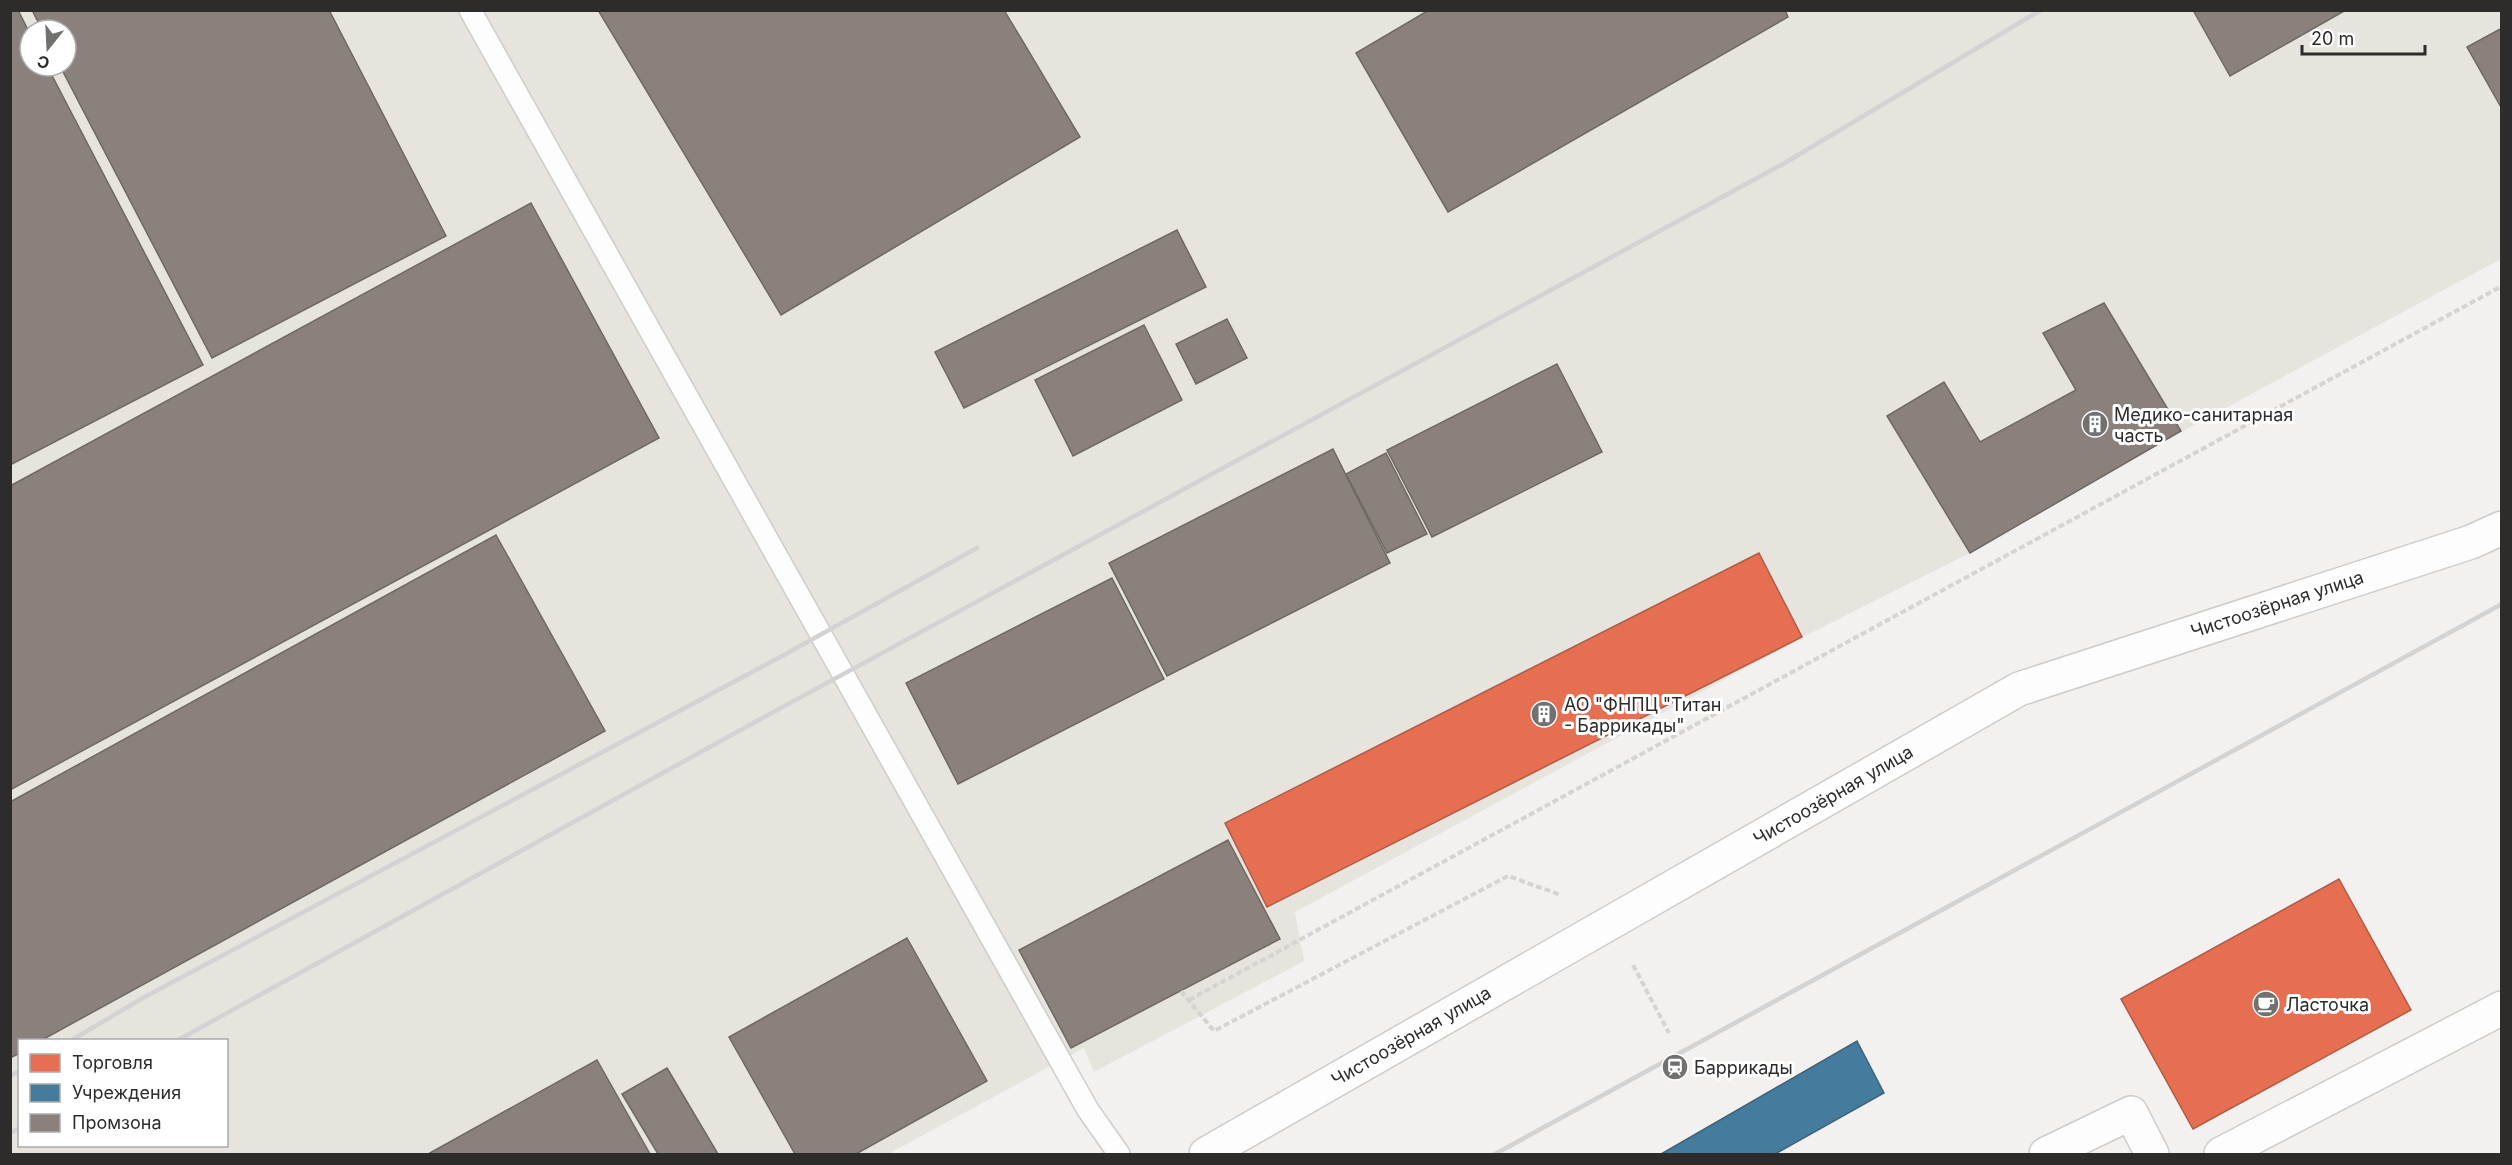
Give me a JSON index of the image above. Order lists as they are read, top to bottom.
{
  "streets": {
    "street": ["Чистоозёрная улица"]
  },
  "places": {
    "building": ["Медико-санитарная часть", "АО \"ФНПЦ \"Титан - Баррикады\""],
    "cafe": ["Ласточка"],
    "station": ["Баррикады"]
  },
  "legend": ["Торговля", "Учреждения", "Промзона"],
  "scale_bar": "20 m",
  "north": "bottom"
}
